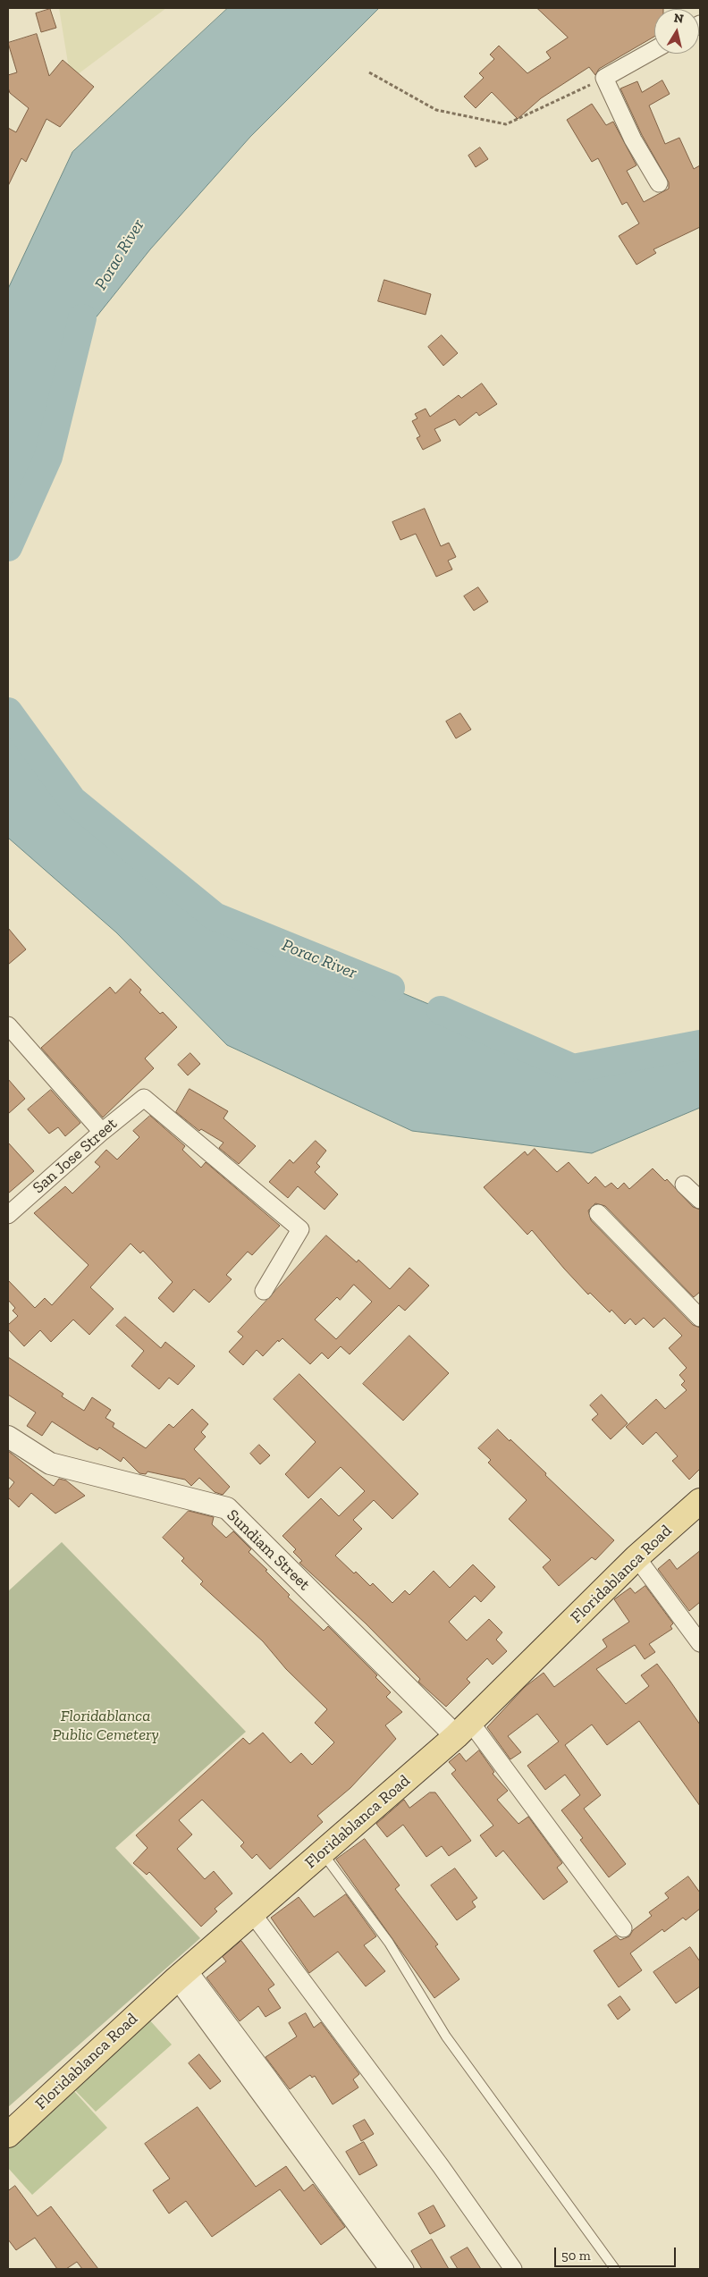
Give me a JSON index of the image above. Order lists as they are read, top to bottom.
{
  "streets": {
    "main road": ["Floridablanca Road"],
    "street": ["San Jose Street", "Sundiam Street"]
  },
  "crossings": [
    ["Sundiam Street", "Floridablanca Road"]
  ],
  "water": ["Porac River"],
  "parks": ["Floridablanca Public Cemetery"],
  "scale_bar": "50 m",
  "north": "top"
}
